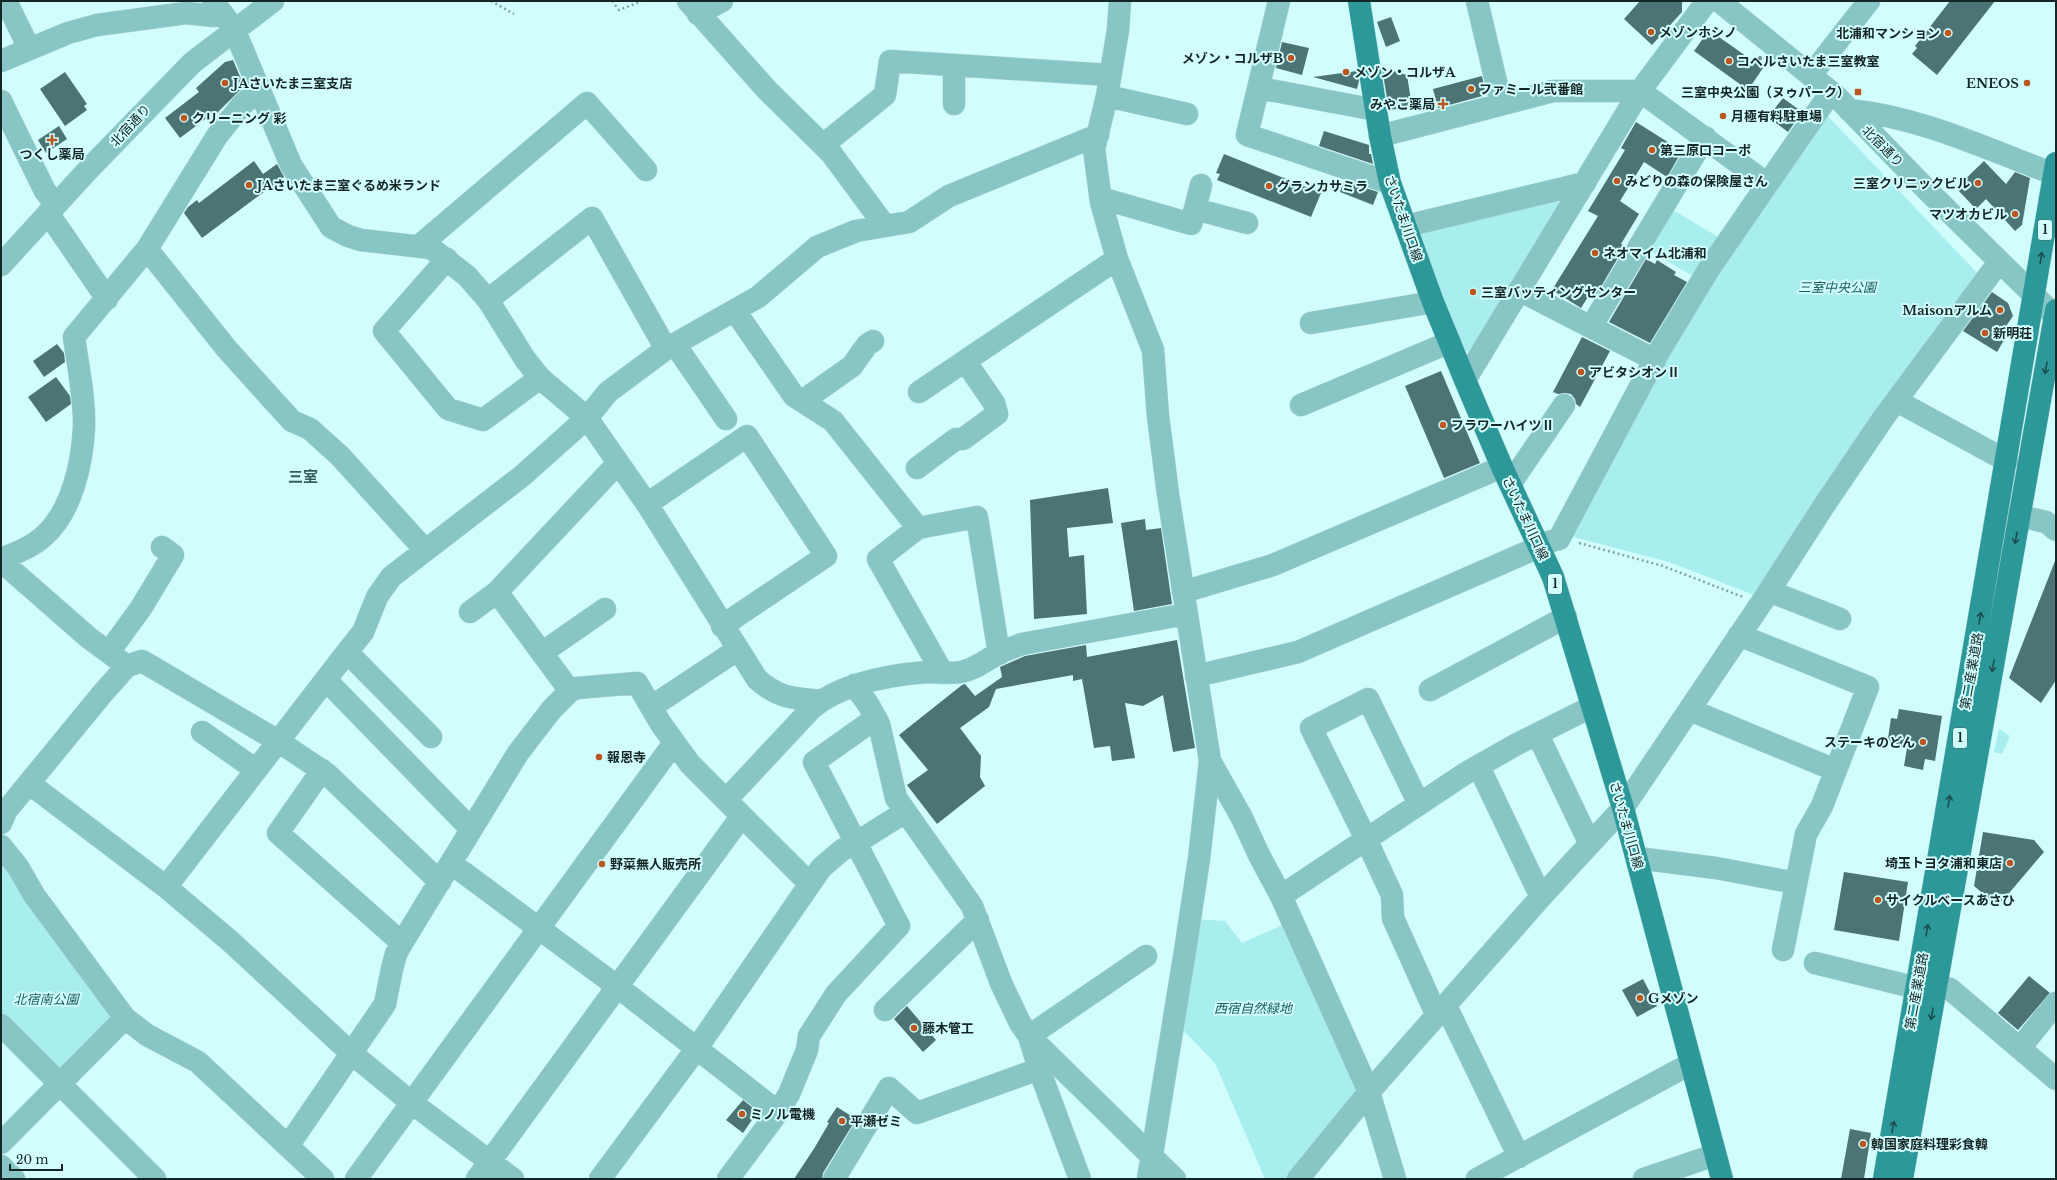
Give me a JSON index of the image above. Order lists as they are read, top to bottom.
{
  "streets": {
    "main road": ["さいたま川口線", "1", "第二産業道路"],
    "street": ["北宿通り"]
  },
  "crossings": [
    ["北宿通り", "第二産業道路"]
  ],
  "districts": ["三室"],
  "parks": ["三室中央公園", "北宿南公園", "西宿自然緑地"],
  "places": {
    "other": [
      "メゾンホシノ",
      "北浦和マンション",
      "メゾン・コルザB",
      "コペルさいたま三室教室",
      "メゾン・コルザA",
      "JAさいたま三室支店",
      "ENEOS",
      "ファミール弐番館",
      "月極有料駐車場",
      "クリーニング 彩",
      "第三原口コーポ",
      "みどりの森の保険屋さん",
      "三室クリニックビル",
      "JAさいたま三室ぐるめ米ランド",
      "グランカサミラ",
      "マツオカビル",
      "ネオマイム北浦和",
      "三室バッティングセンター",
      "Maisonアルム",
      "新明荘",
      "アビタシオンⅡ",
      "フラワーハイツⅡ",
      "ステーキのどん",
      "報恩寺",
      "埼玉トヨタ浦和東店",
      "野菜無人販売所",
      "サイクルベースあさひ",
      "Gメゾン",
      "藤木管工",
      "ミノル電機",
      "平瀬ゼミ",
      "韓国家庭料理彩食韓"
    ],
    "transit": ["三室中央公園（ヌゥパーク）"],
    "health": ["みやこ薬局", "つくし薬局"]
  },
  "scale_bar": "20 m"
}
